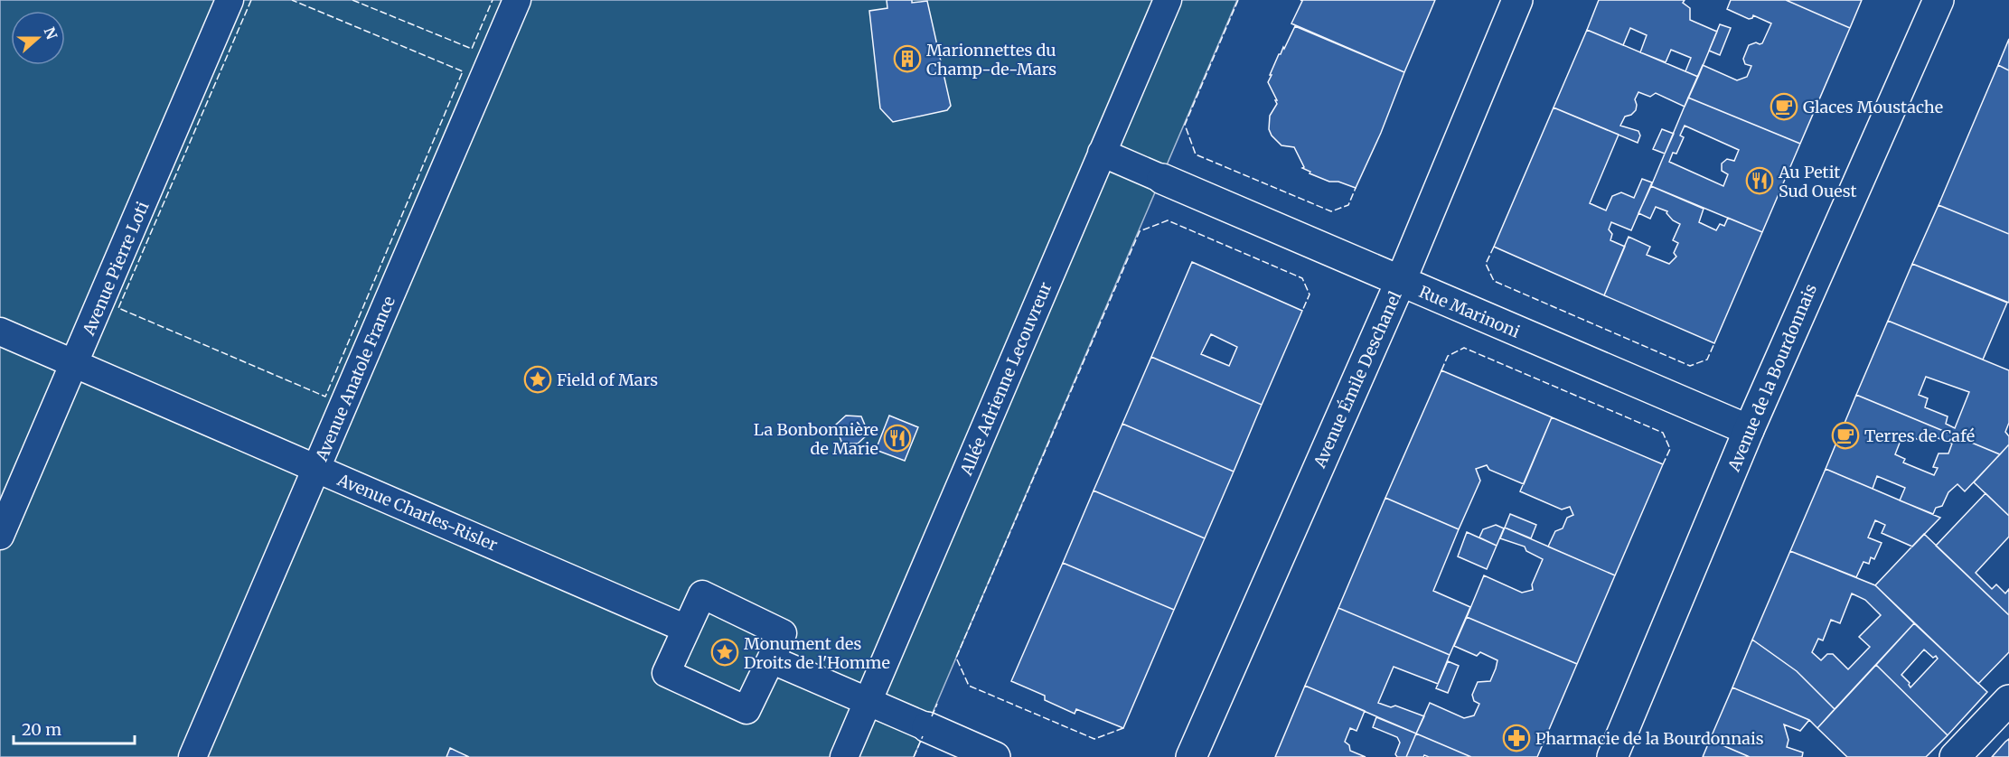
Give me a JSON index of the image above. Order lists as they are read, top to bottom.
{
  "streets": {
    "street": [
      "Avenue Pierre Loti",
      "Rue Marinoni",
      "Avenue de la Bourdonnais",
      "Avenue Anatole France",
      "Allée Adrienne Lecouvreur",
      "Avenue Émile Deschanel",
      "Avenue Charles-Risler"
    ]
  },
  "crossings": [
    ["Avenue Pierre Loti", "Avenue Charles-Risler"],
    ["Rue Marinoni", "Avenue de la Bourdonnais"],
    ["Rue Marinoni", "Avenue Émile Deschanel"],
    ["Avenue Anatole France", "Avenue Charles-Risler"]
  ],
  "places": {
    "building": ["Marionnettes du Champ-de-Mars"],
    "cafe": ["Glaces Moustache", "Terres de Café"],
    "restaurant": ["Au Petit Sud Ouest", "La Bonbonnière de Marie"],
    "place": ["Field of Mars", "Monument des Droits de l'Homme"],
    "pharmacy": ["Pharmacie de la Bourdonnais"]
  },
  "scale_bar": "20 m",
  "north": "right"
}
